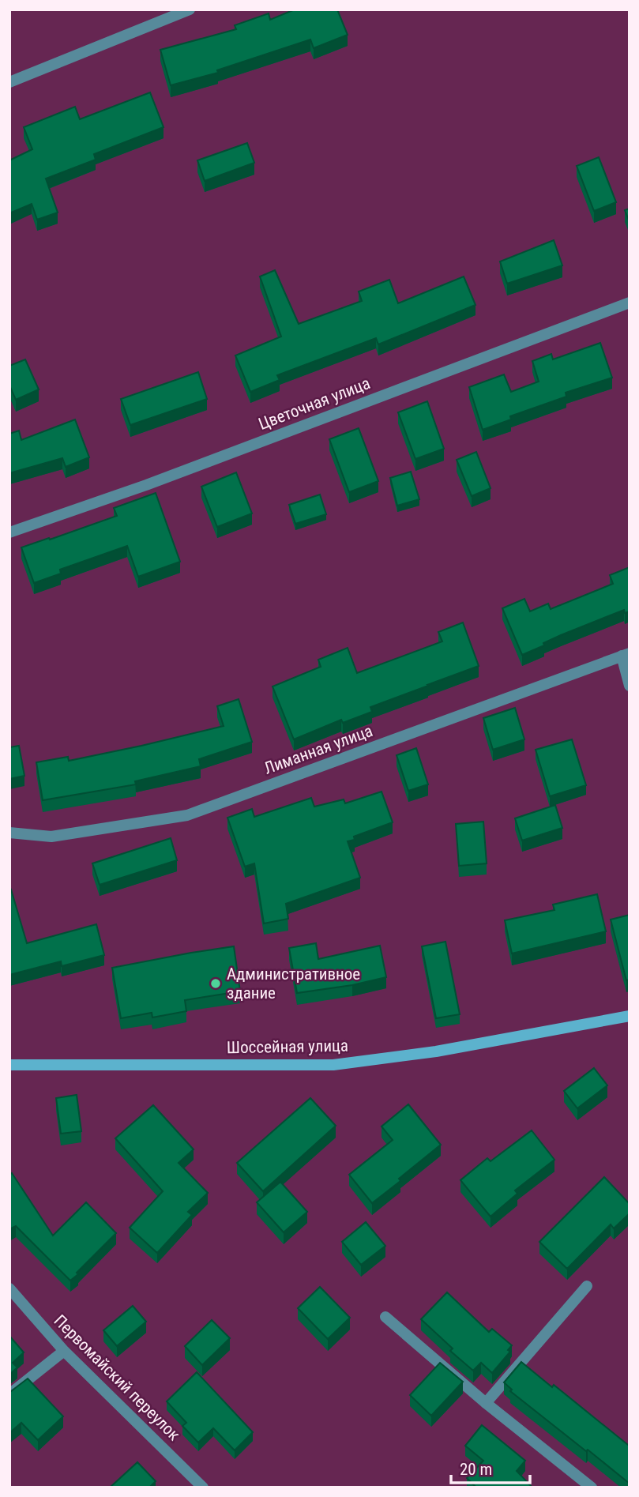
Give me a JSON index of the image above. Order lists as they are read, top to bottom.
{
  "streets": {
    "main road": ["Шоссейная улица"],
    "street": ["Цветочная улица", "Лиманная улица", "Первомайский переулок"]
  },
  "places": ["Административное здание"],
  "scale_bar": "20 m"
}
